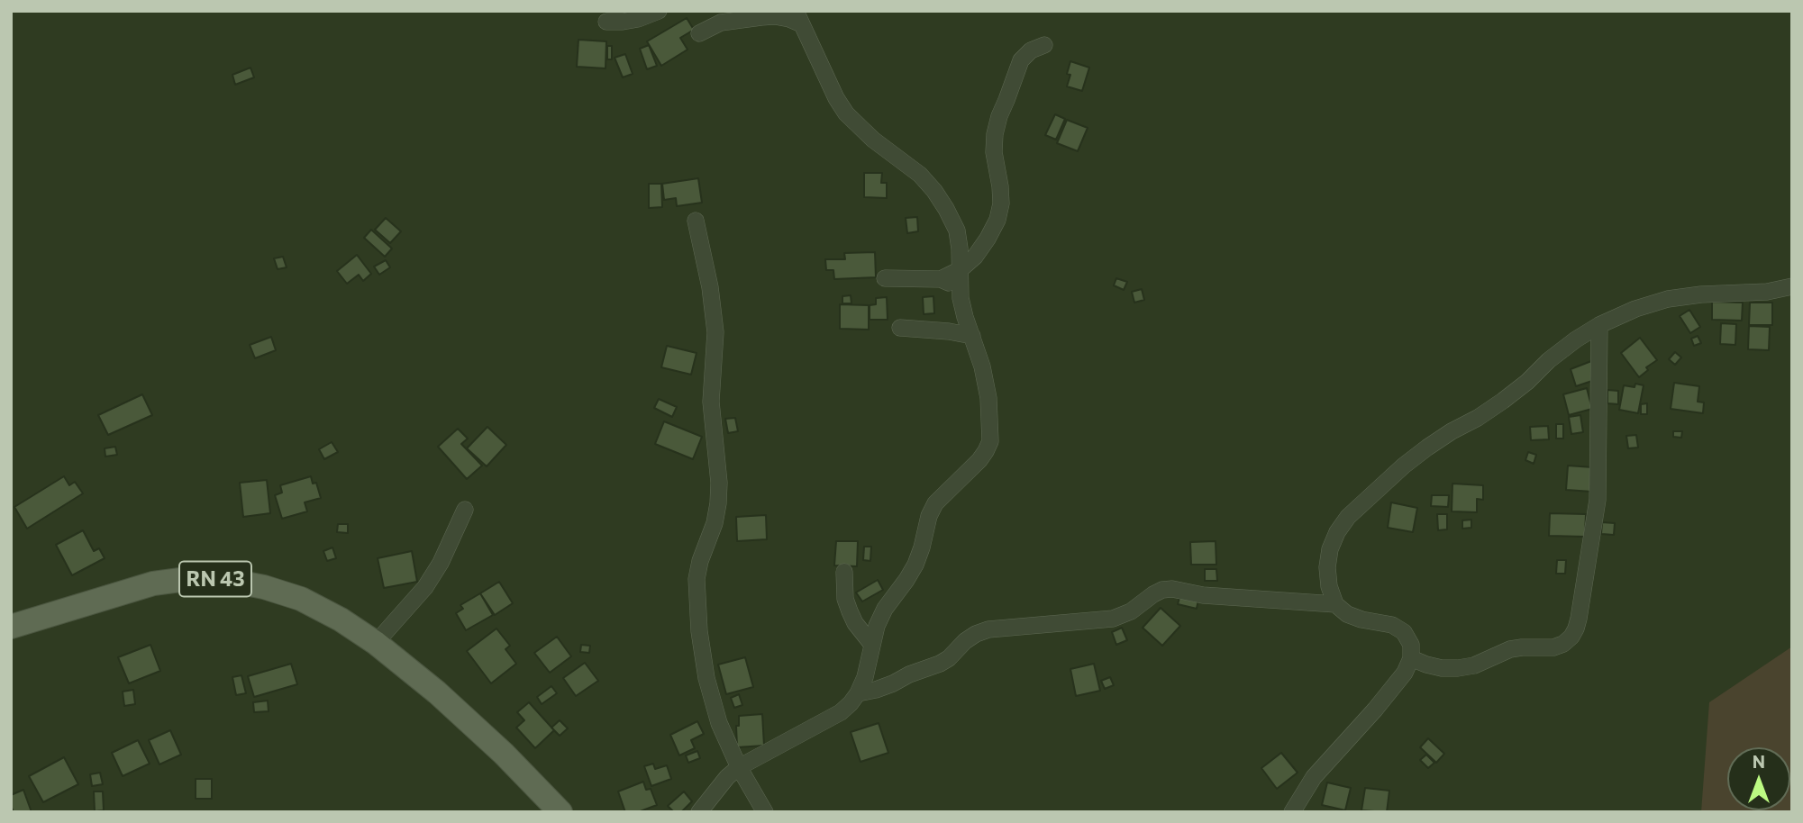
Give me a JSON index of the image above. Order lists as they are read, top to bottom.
{
  "streets": {
    "main road": ["RN 43"]
  },
  "north": "top"
}
